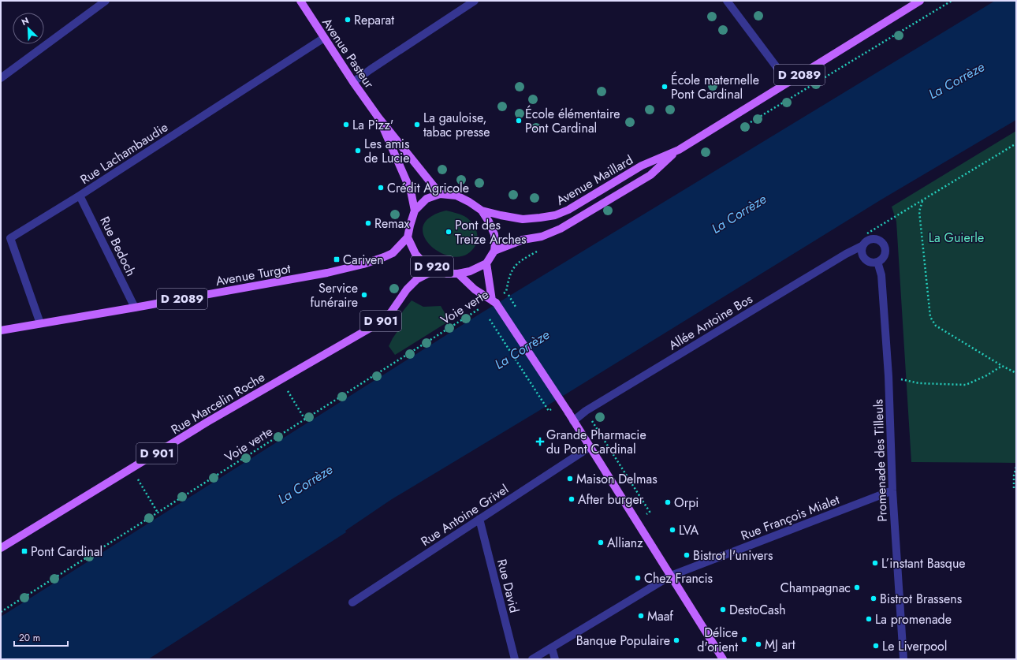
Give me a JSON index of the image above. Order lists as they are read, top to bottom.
{
  "streets": {
    "main road": [
      "Avenue Pasteur",
      "D 2089",
      "Avenue Maillard",
      "D 920",
      "Avenue Turgot",
      "D 901",
      "Rue Marcelin Roche"
    ],
    "street": [
      "Rue Lachambaudie",
      "Rue Bedoch",
      "Allée Antoine Bos",
      "Promenade des Tilleuls",
      "Rue Antoine Grivel",
      "Rue François Mialet",
      "Rue David"
    ],
    "path": ["Voie verte"]
  },
  "crossings": [
    ["Avenue Pasteur", "Rue Lachambaudie"],
    ["Avenue Pasteur", "Avenue Maillard"],
    ["Avenue Pasteur", "D 920"],
    ["Avenue Pasteur", "Avenue Turgot"],
    ["Avenue Pasteur", "Rue Marcelin Roche"],
    ["Rue Lachambaudie", "Rue Bedoch"],
    ["Rue Lachambaudie", "Avenue Turgot"],
    ["Avenue Maillard", "D 920"],
    ["Avenue Maillard", "Avenue Turgot"],
    ["Avenue Maillard", "Rue Marcelin Roche"],
    ["Rue Bedoch", "Avenue Turgot"],
    ["D 920", "Avenue Turgot"],
    ["D 920", "Rue Marcelin Roche"],
    ["Avenue Turgot", "Rue Marcelin Roche"],
    ["Allée Antoine Bos", "Promenade des Tilleuls"],
    ["Promenade des Tilleuls", "Rue François Mialet"],
    ["Rue Antoine Grivel", "Rue David"]
  ],
  "water": ["La Corrèze"],
  "parks": ["La Guierle"],
  "places": {
    "other": [
      "Reparat",
      "École maternelle Pont Cardinal",
      "École élémentaire Pont Cardinal",
      "La Pizz'",
      "La gauloise, tabac presse",
      "Les amis de Lucie",
      "Crédit Agricole",
      "Remax",
      "Pont des Treize Arches",
      "Service funéraire",
      "Maison Delmas",
      "After burger",
      "Orpi",
      "LVA",
      "Allianz",
      "Bistrot l'univers",
      "L’instant Basque",
      "Chez Francis",
      "Champagnac",
      "Bistrot Brassens",
      "DestoCash",
      "Maaf",
      "La promenade",
      "Délice d'orient",
      "Banque Populaire",
      "MJ art",
      "Le Liverpool"
    ],
    "transit": ["Cariven", "Pont Cardinal"],
    "health": ["Grande Pharmacie du Pont Cardinal"]
  },
  "scale_bar": "20 m",
  "north": "top left"
}
